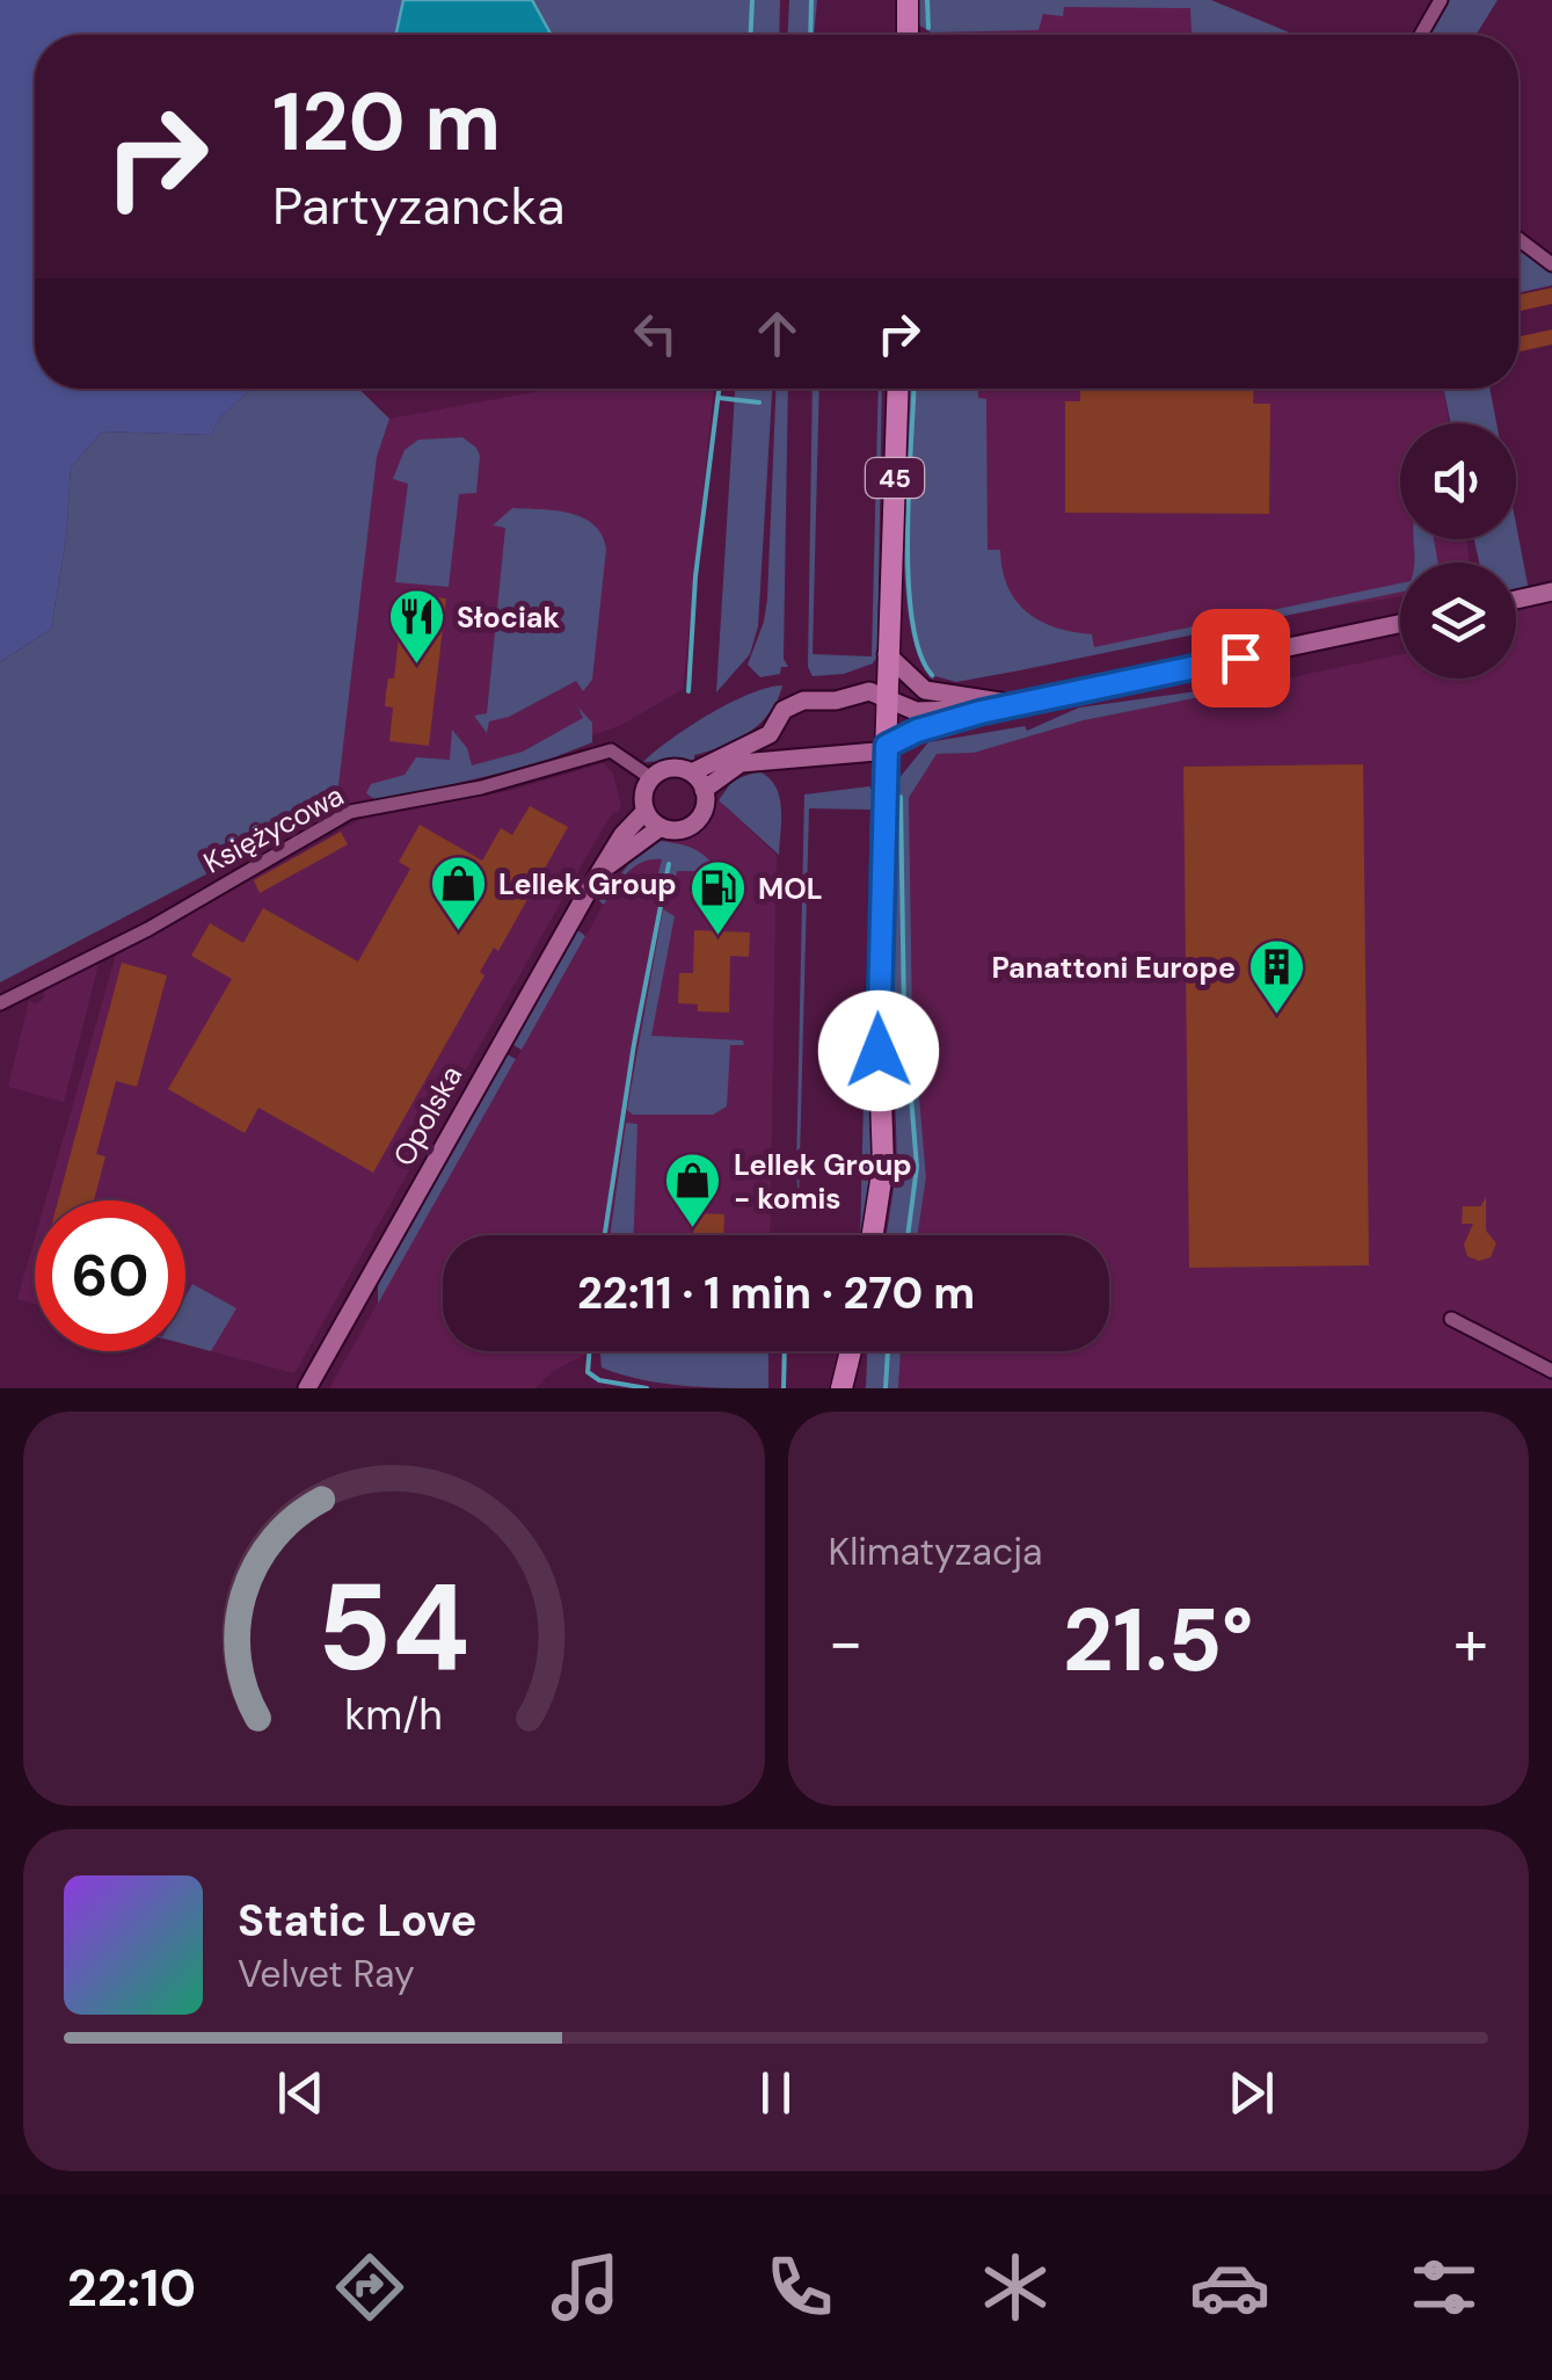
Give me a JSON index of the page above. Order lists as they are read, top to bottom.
{
  "streets": {
    "main road": ["45"],
    "street": ["Księżycowa", "Opolska"]
  },
  "crossings": [
    ["Księżycowa", "Opolska"]
  ],
  "places": {
    "restaurant": ["Słociak"],
    "shop": ["Lellek Group", "Lellek Group - komis"],
    "fuel station": ["MOL"],
    "building": ["Panattoni Europe"]
  },
  "page": {
    "turn": ["120 m", "Partyzancka"],
    "limit": "60",
    "trip": "22:11 · 1 min · 270 m",
    "tile": "Klimatyzacja",
    "heat": ["−", "21.5°", "+"],
    "song": ["Static Love", "Velvet Ray"],
    "tabs": "22:10",
    "gauge": ["54", "km/h"]
  }
}
